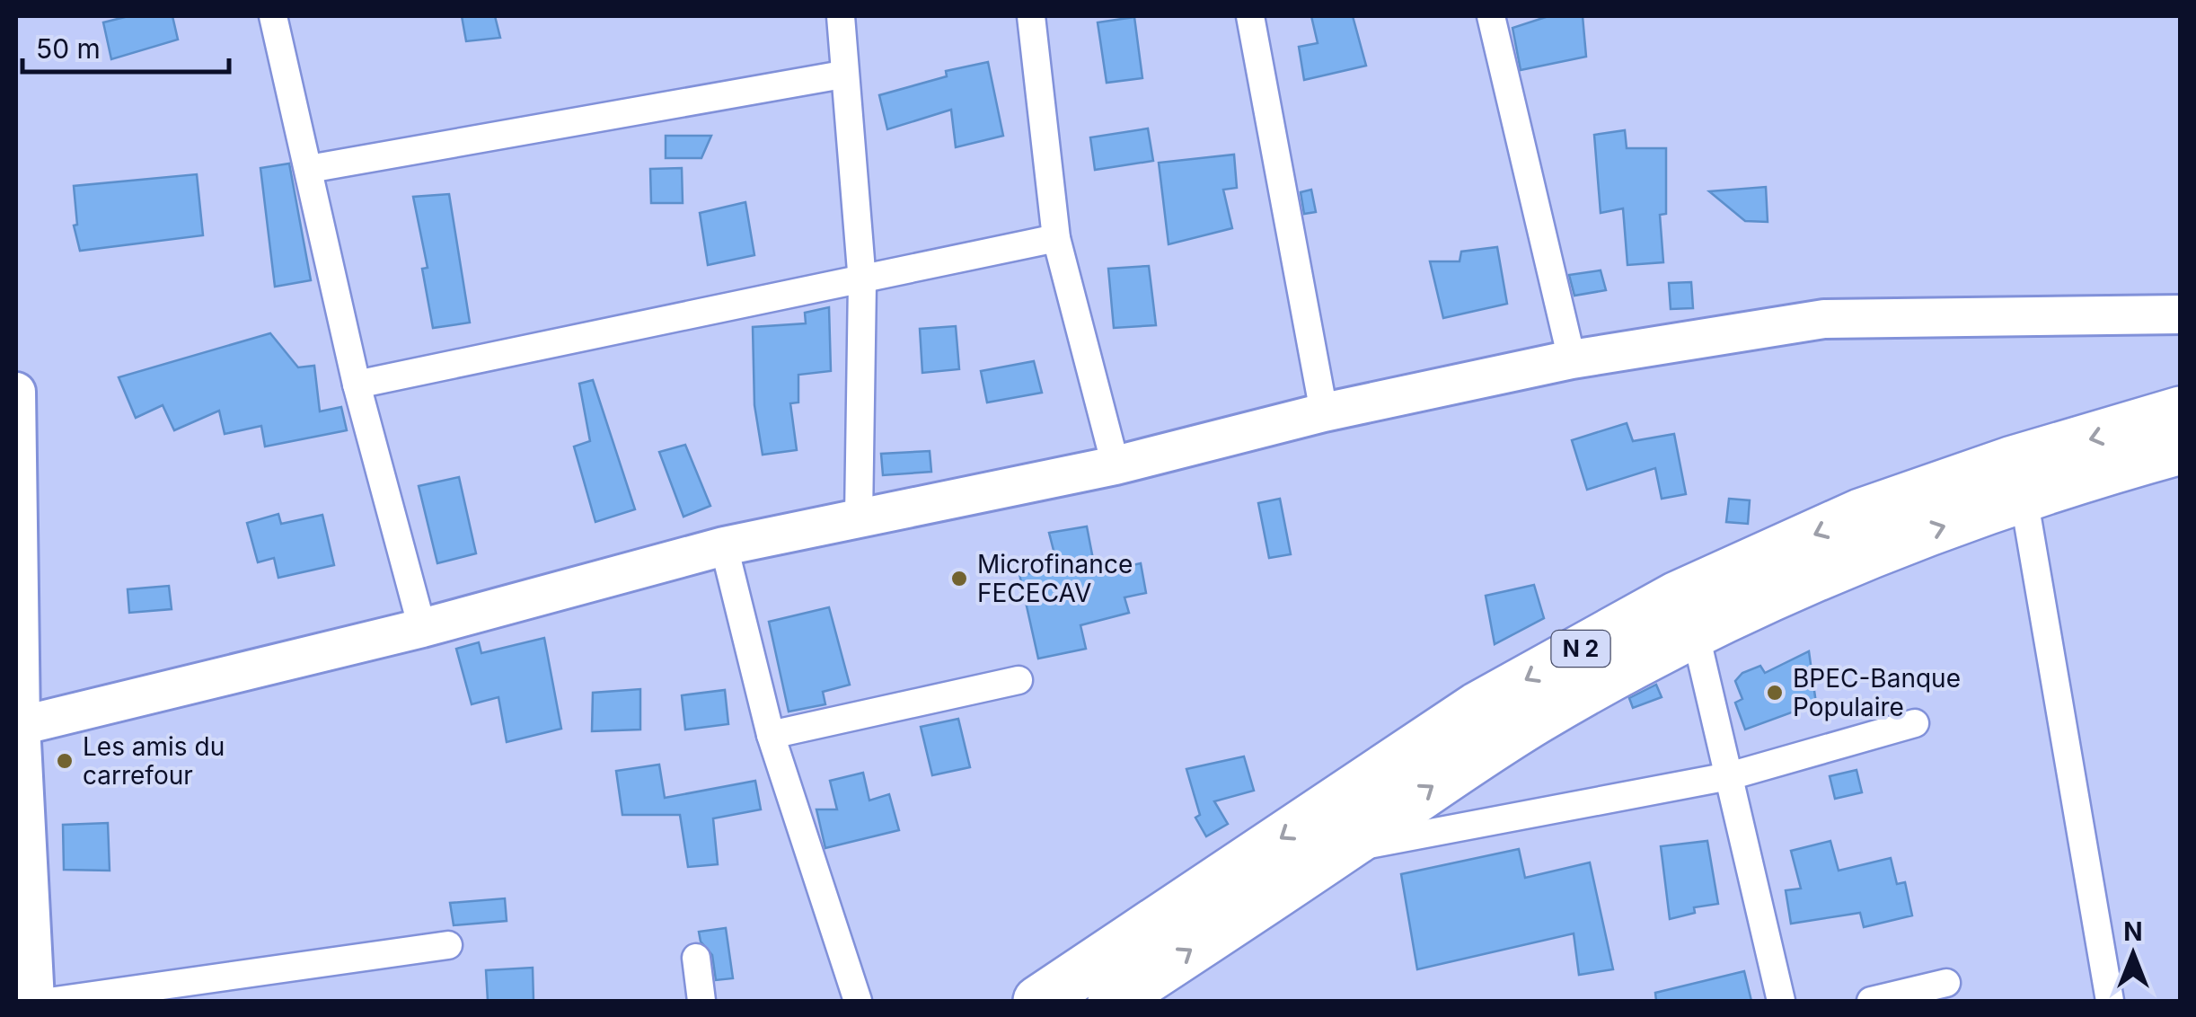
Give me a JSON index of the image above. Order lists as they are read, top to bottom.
{
  "streets": {
    "highway": ["N 2"]
  },
  "places": ["Microfinance FECECAV", "BPEC-Banque Populaire", "Les amis du carrefour"],
  "scale_bar": "50 m",
  "north": "top"
}
